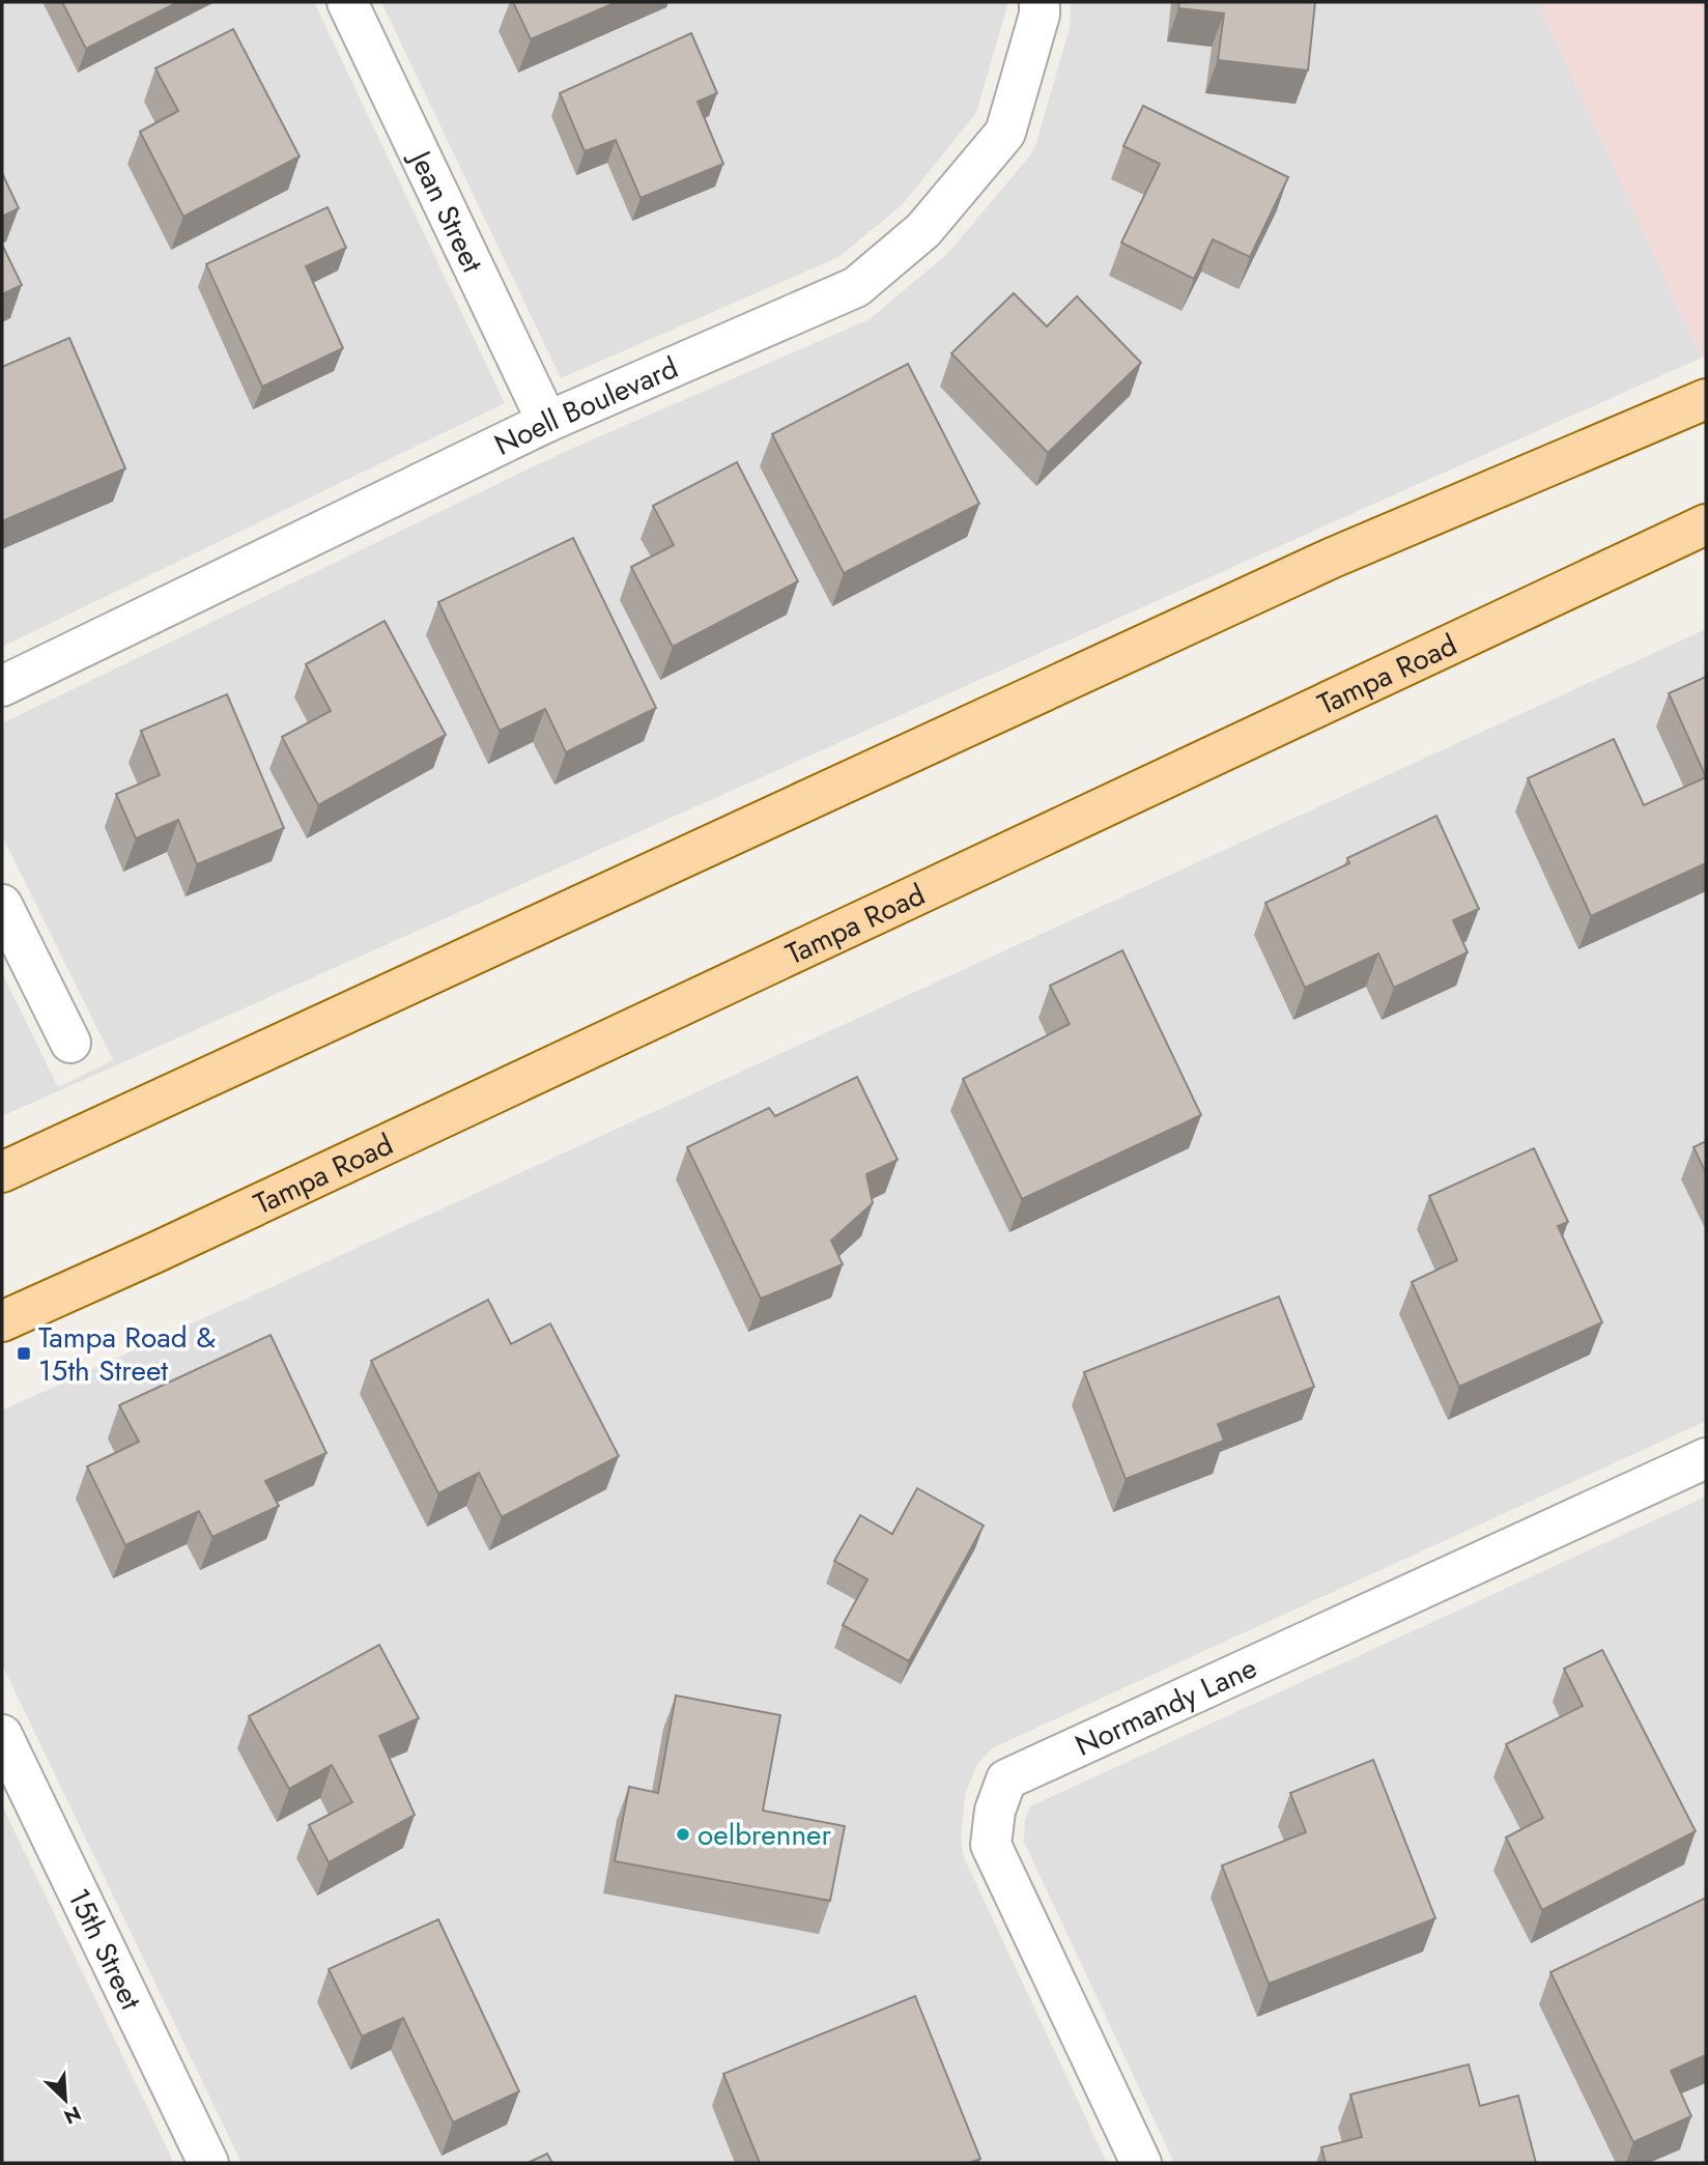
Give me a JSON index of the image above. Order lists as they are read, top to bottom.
{
  "streets": {
    "main road": ["Tampa Road"],
    "street": [
      "Jean Street",
      "Noell Boulevard",
      "Normandy Lane",
      "15th Street"
    ]
  },
  "crossings": [
    ["Jean Street", "Noell Boulevard"]
  ],
  "places": {
    "transit": ["Tampa Road & 15th Street"],
    "other": ["oelbrenner"]
  },
  "north": "bottom right"
}
